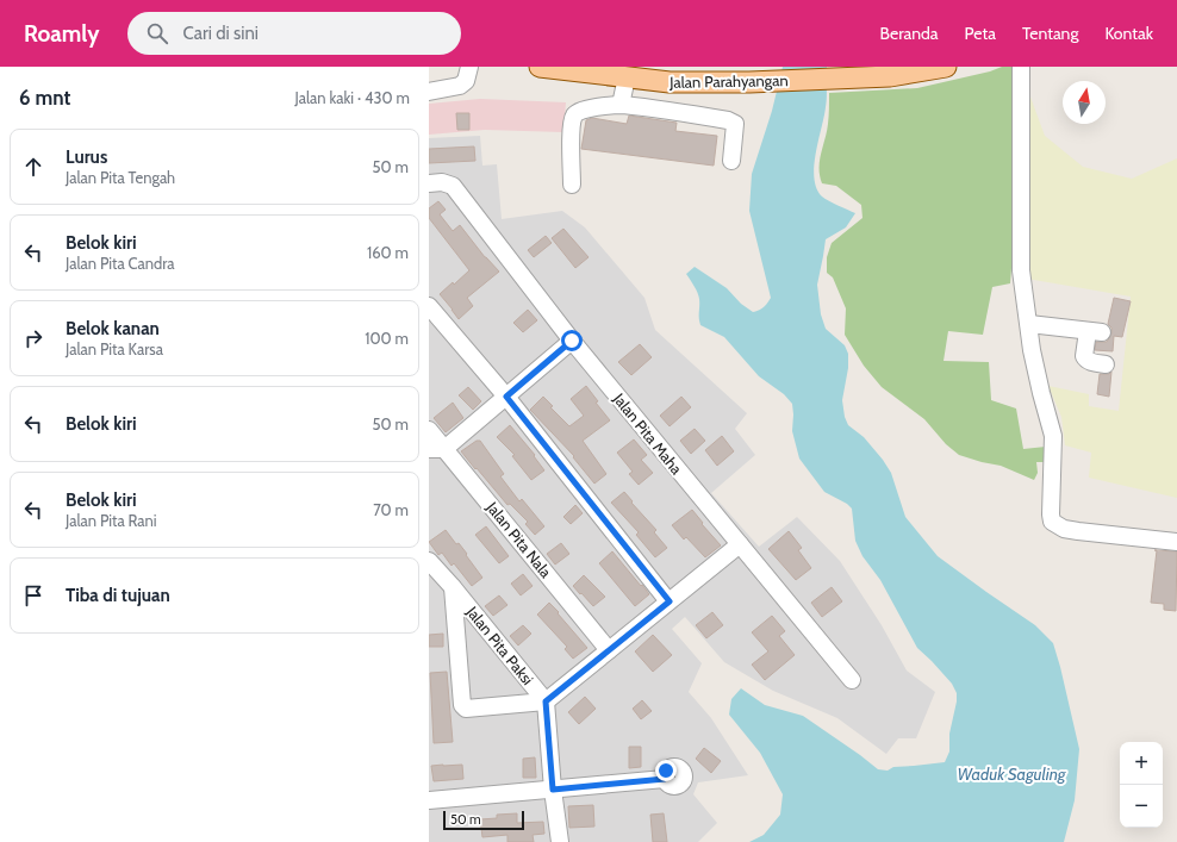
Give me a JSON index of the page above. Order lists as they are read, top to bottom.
{
  "streets": {
    "main road": ["Jalan Parahyangan"],
    "street": ["Jalan Pita Maha", "Jalan Pita Nala", "Jalan Pita Paksi"]
  },
  "water": ["Waduk Saguling"],
  "scale_bar": "50 m",
  "north": "top",
  "page": {
    "header": "Roamly",
    "search": "Cari di sini",
    "nav": [
      "Beranda",
      "Peta",
      "Tentang",
      "Kontak"
    ],
    "heading": ["6 mnt", "Jalan kaki · 430 m"],
    "list": [
      ["Lurus", "Jalan Pita Tengah", "50 m"],
      ["Belok kiri", "Jalan Pita Candra", "160 m"],
      ["Belok kanan", "Jalan Pita Karsa", "100 m"],
      ["Belok kiri", "50 m"],
      ["Belok kiri", "Jalan Pita Rani", "70 m"],
      "Tiba di tujuan"
    ],
    "map_buttons": ["+", "−"],
    "scale": "50 m"
  }
}
